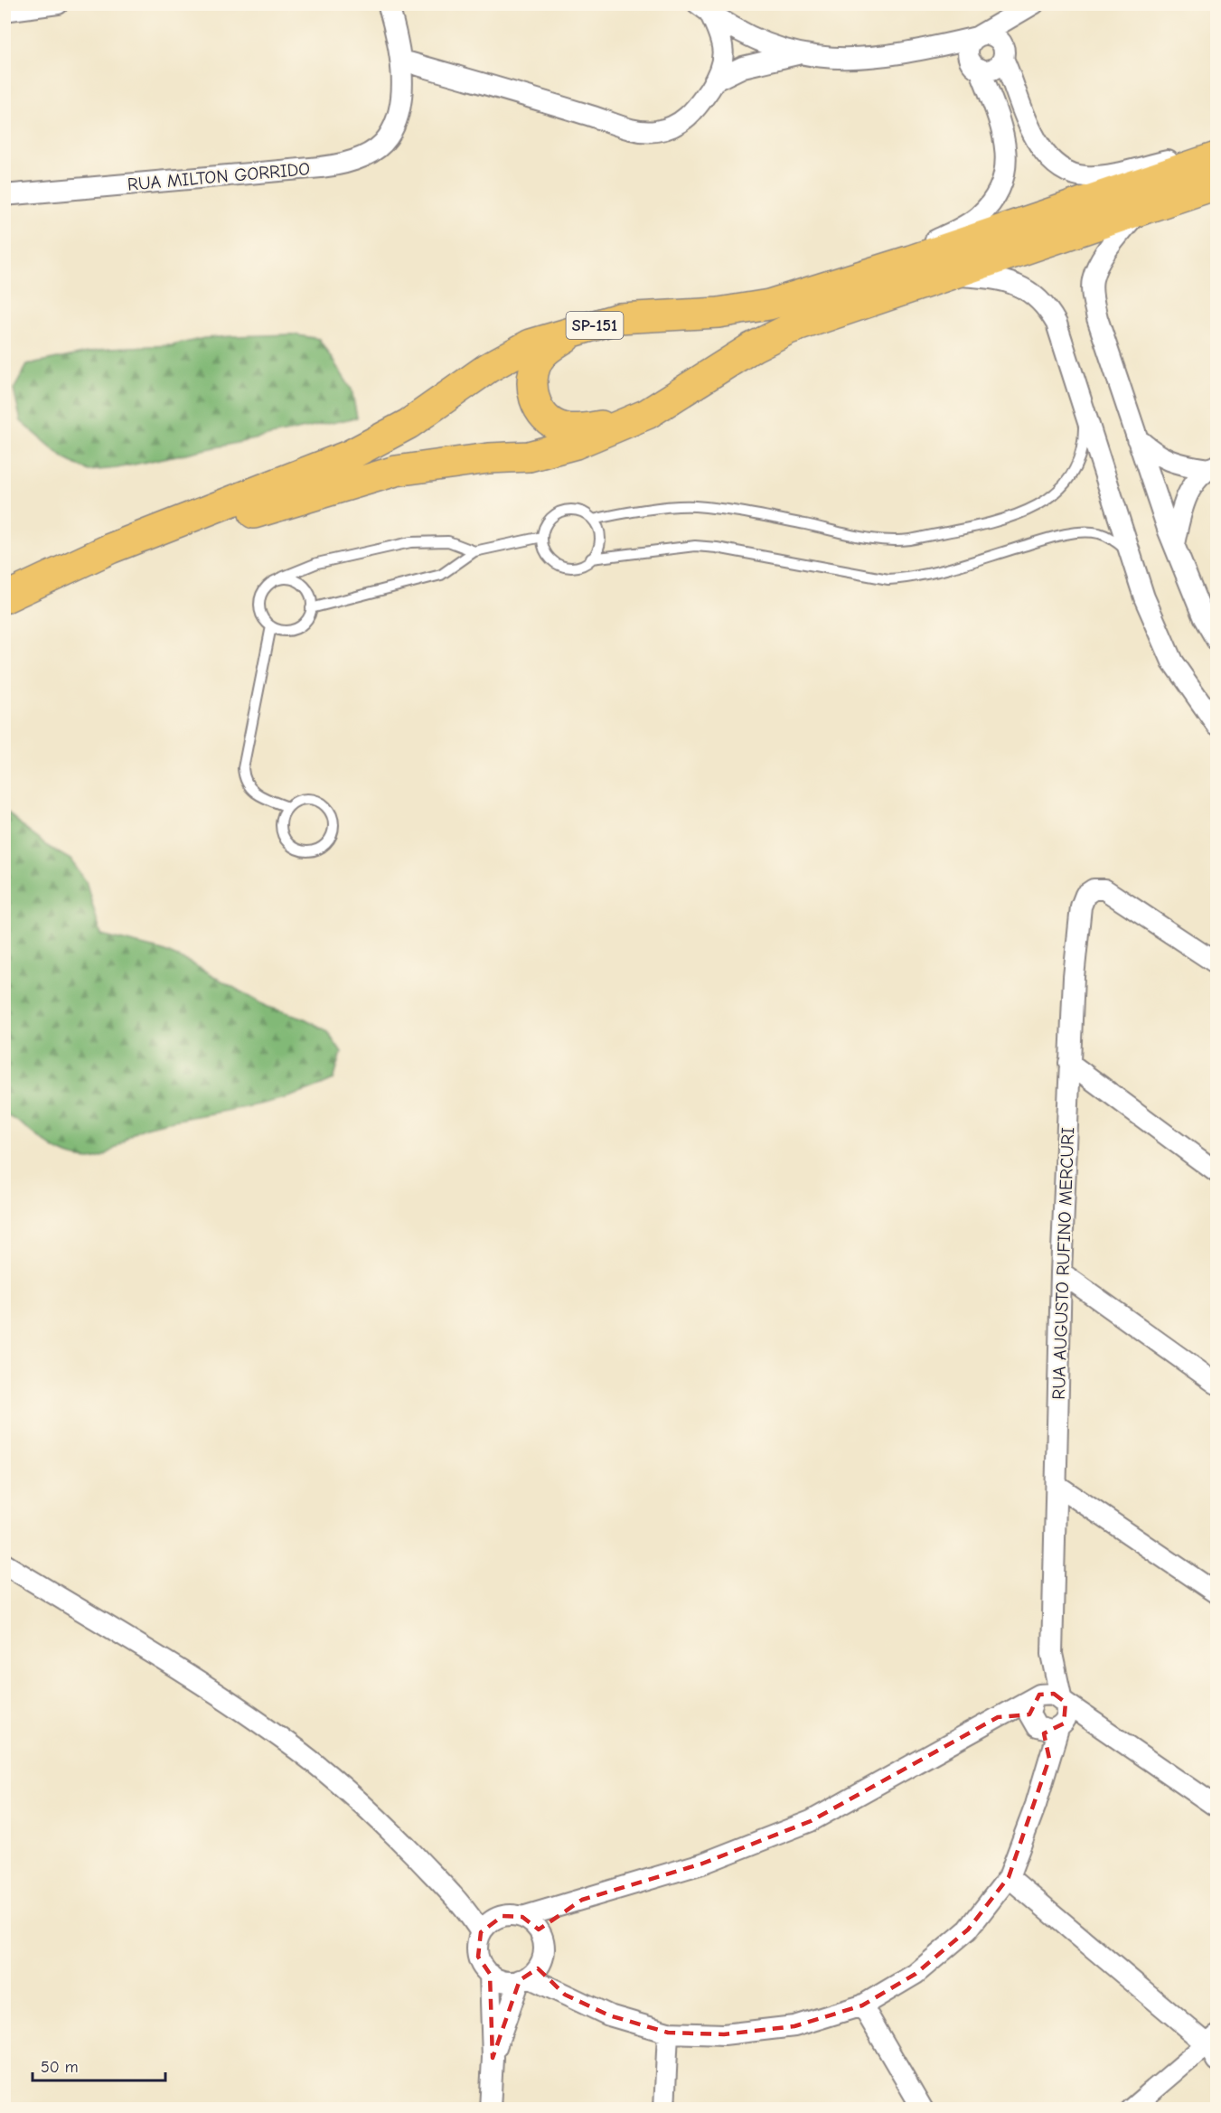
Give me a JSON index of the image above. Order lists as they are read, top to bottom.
{
  "streets": {
    "main road": ["SP-151"],
    "street": ["RUA MILTON GORRIDO", "RUA AUGUSTO RUFINO MERCURI"]
  },
  "scale_bar": "50 m"
}
